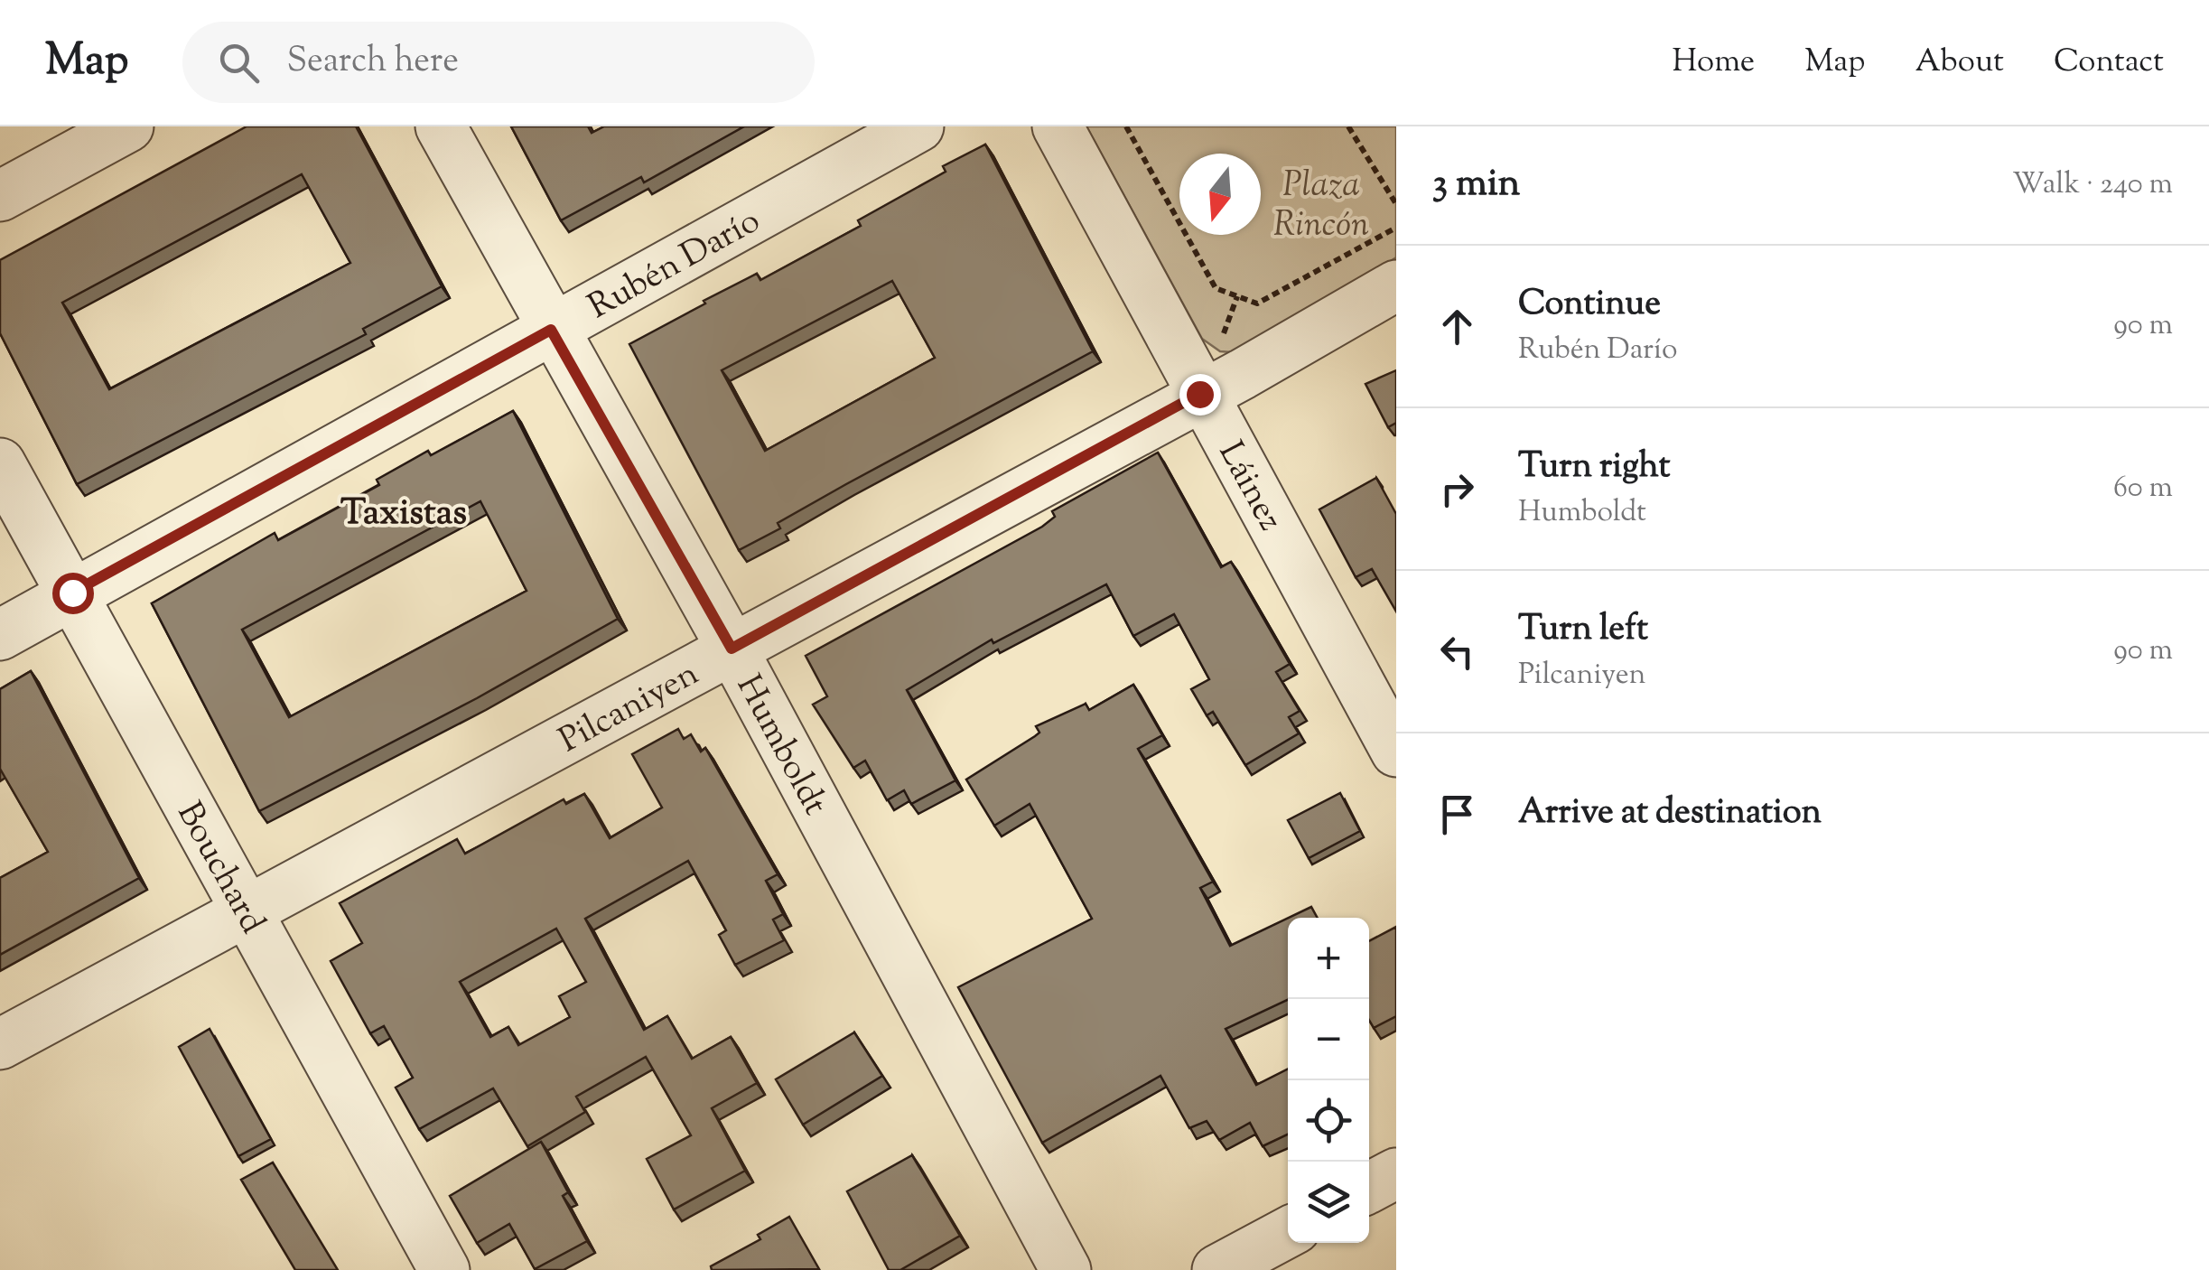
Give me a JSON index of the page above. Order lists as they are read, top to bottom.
{
  "streets": {
    "street": [
      "Rubén Darío",
      "Láinez",
      "Pilcaniyen",
      "Humboldt",
      "Bouchard"
    ]
  },
  "crossings": [
    ["Rubén Darío", "Humboldt"],
    ["Rubén Darío", "Bouchard"],
    ["Láinez", "Pilcaniyen"],
    ["Pilcaniyen", "Humboldt"],
    ["Pilcaniyen", "Bouchard"]
  ],
  "districts": ["Taxistas"],
  "parks": ["Plaza Rincón"],
  "north": "bottom",
  "page": {
    "header": "Map",
    "search": "Search here",
    "nav": [
      "Home",
      "Map",
      "About",
      "Contact"
    ],
    "heading": ["3 min", "Walk · 240 m"],
    "list": [
      ["Continue", "Rubén Darío", "90 m"],
      ["Turn right", "Humboldt", "60 m"],
      ["Turn left", "Pilcaniyen", "90 m"],
      "Arrive at destination"
    ],
    "map_buttons": ["+", "−"]
  }
}
